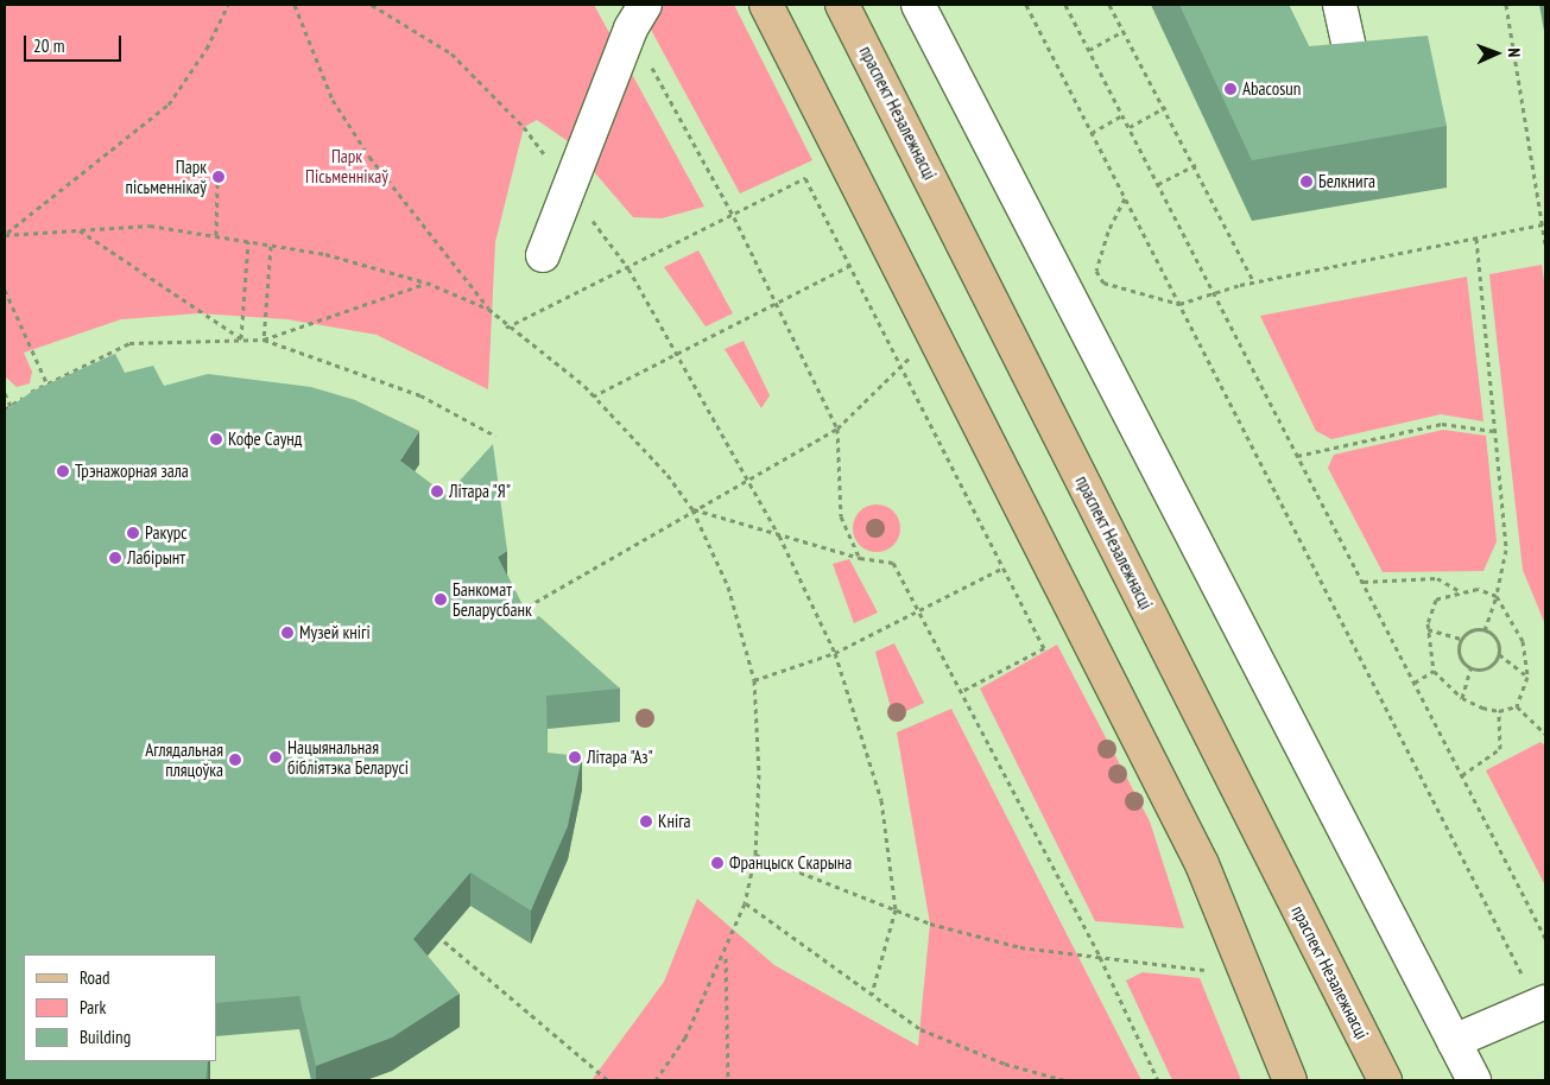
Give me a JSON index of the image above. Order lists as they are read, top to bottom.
{
  "streets": {
    "main road": ["праспект Незалежнасці"]
  },
  "parks": ["Парк Пісьменнікаў"],
  "places": [
    "Abacosun",
    "Парк пісьменнікаў",
    "Белкнига",
    "Кофе Саунд",
    "Трэнажорная зала",
    "Літара \"Я\"",
    "Ракурс",
    "Лабірынт",
    "Банкомат Беларусбанк",
    "Музей кнігі",
    "Нацыянальная бібліятэка Беларусі",
    "Літара \"Аз\"",
    "Аглядальная пляцоўка",
    "Кніга",
    "Францыск Скарына"
  ],
  "legend": ["Road", "Park", "Building"],
  "scale_bar": "20 m",
  "north": "right"
}
